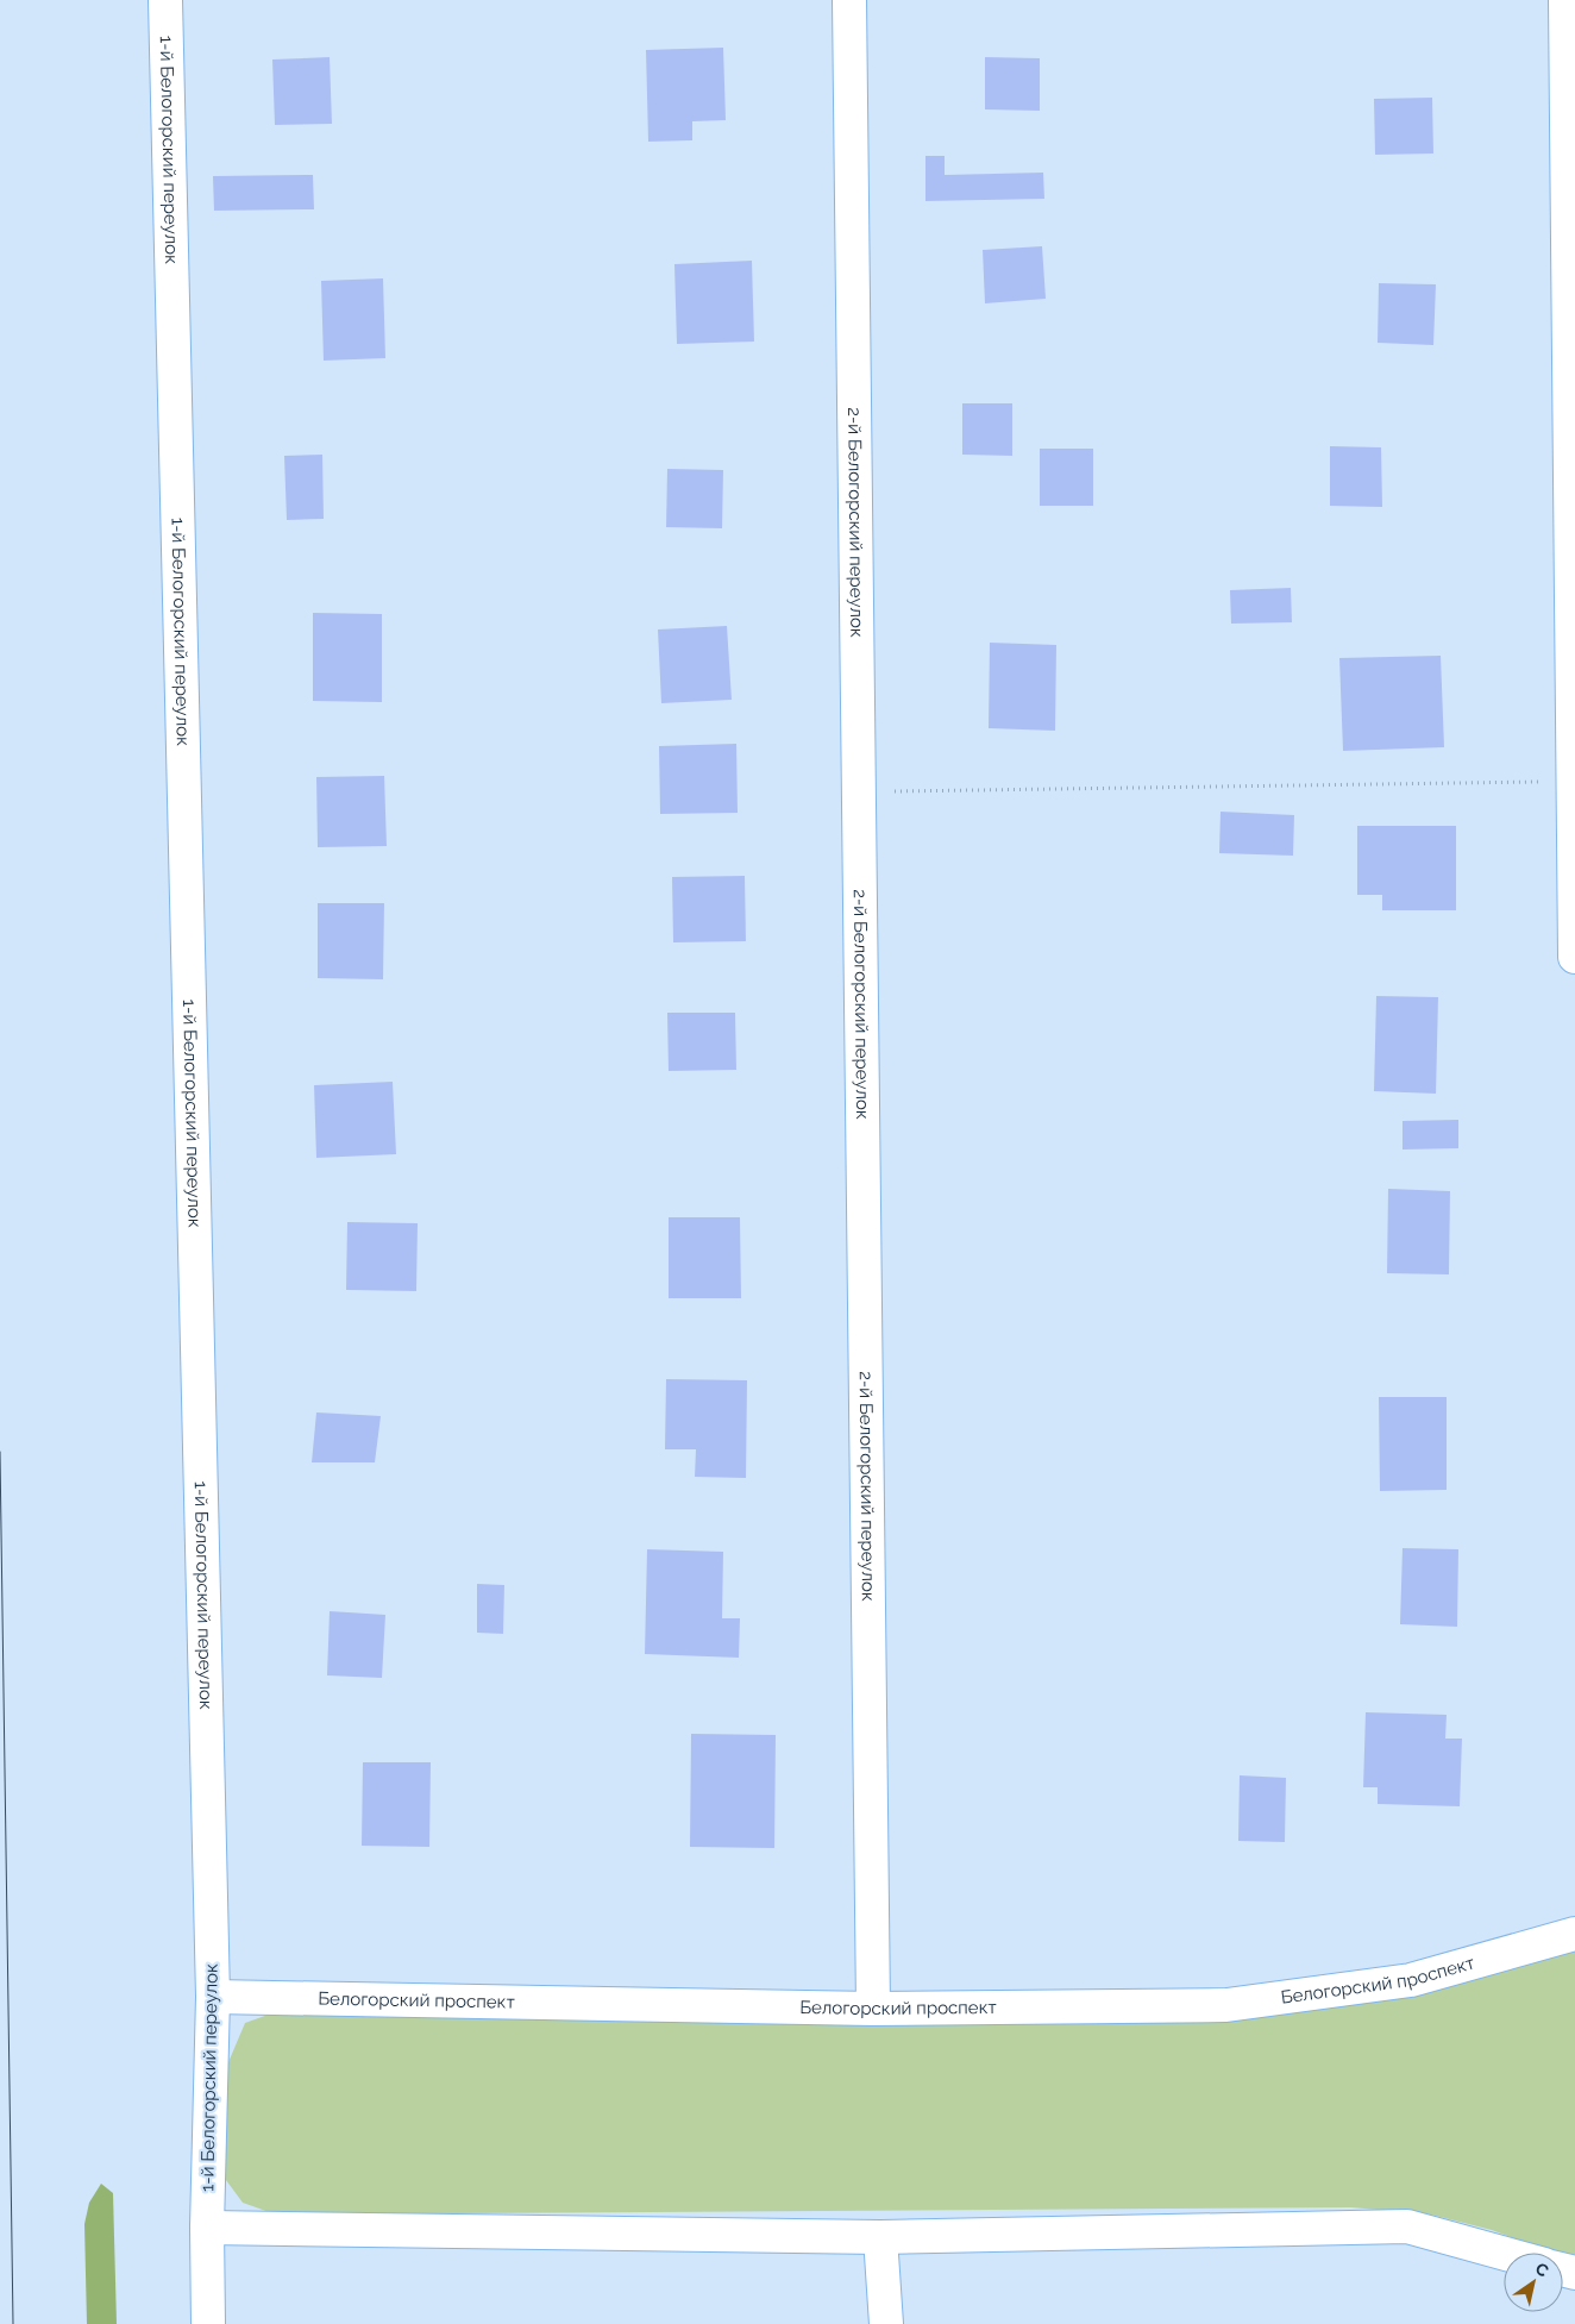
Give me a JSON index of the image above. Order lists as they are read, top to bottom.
{
  "streets": {
    "street": ["1-й Белогорский переулок", "2-й Белогорский переулок", "Белогорский проспект"]
  },
  "crossings": [
    ["1-й Белогорский переулок", "Белогорский проспект"],
    ["2-й Белогорский переулок", "Белогорский проспект"]
  ],
  "north": "top right"
}
